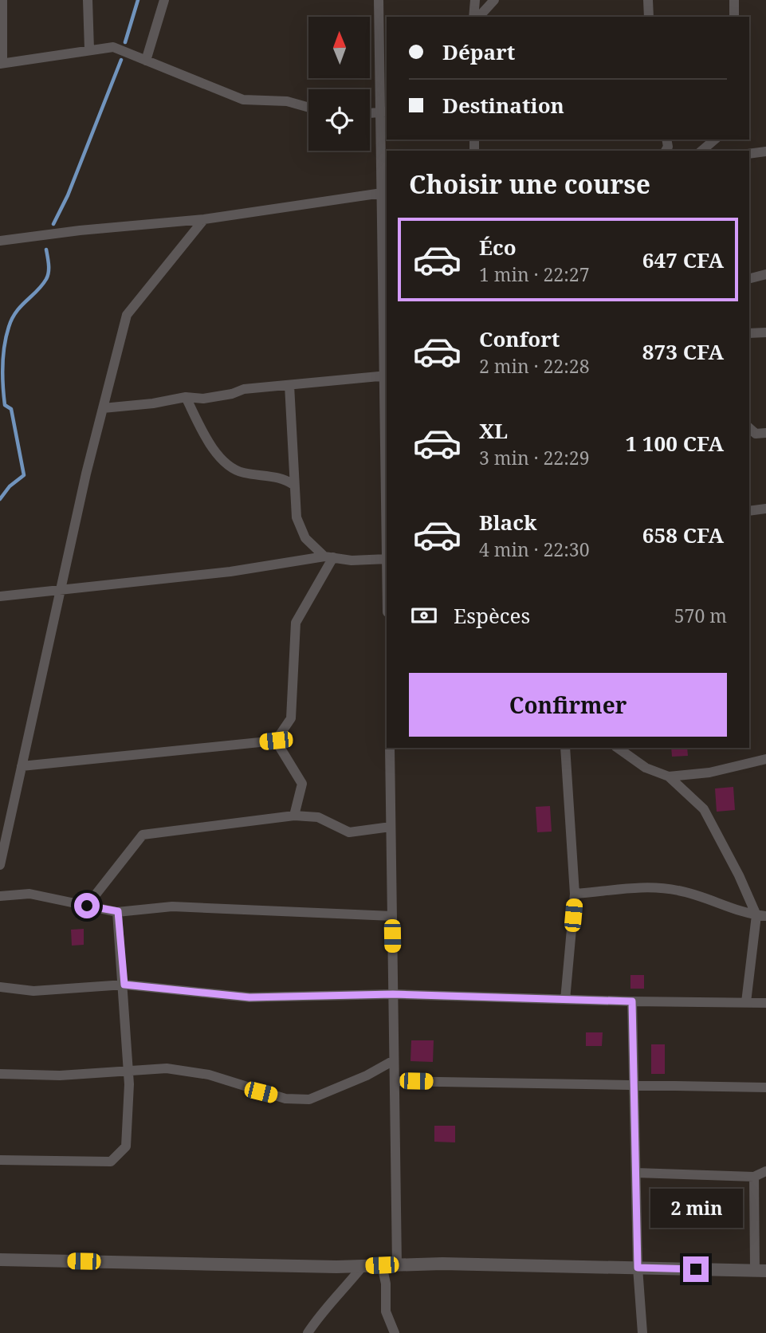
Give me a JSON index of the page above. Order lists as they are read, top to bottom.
{
  "north": "top",
  "page": {
    "banner": ["Départ", "Destination"],
    "heading": "Choisir une course",
    "list": [
      {
        "name": "Éco",
        "note": "1 min · 22:27",
        "value": "647 CFA"
      },
      {
        "name": "Confort",
        "note": "2 min · 22:28",
        "value": "873 CFA"
      },
      {
        "name": "XL",
        "note": "3 min · 22:29",
        "value": "1 100 CFA"
      },
      {
        "name": "Black",
        "note": "4 min · 22:30",
        "value": "658 CFA"
      }
    ],
    "pay": ["Espèces", "570 m"],
    "buttons": "Confirmer",
    "bubble": "2 min"
  }
}
